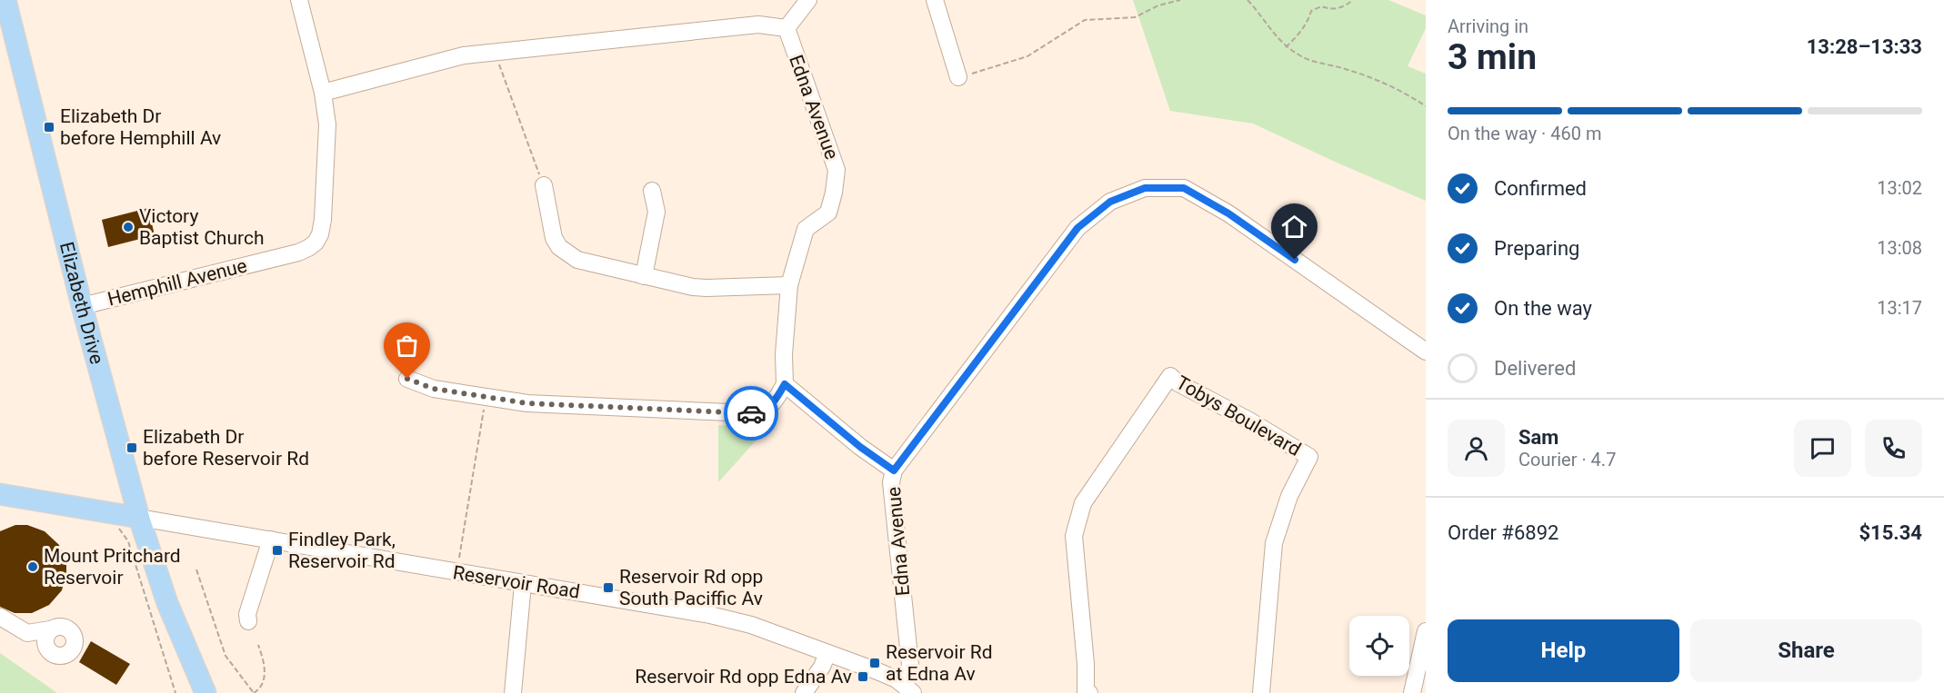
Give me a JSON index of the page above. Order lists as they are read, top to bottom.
{
  "streets": {
    "main road": ["Elizabeth Drive"],
    "street": [
      "Edna Avenue",
      "Hemphill Avenue",
      "Tobys Boulevard",
      "Reservoir Road"
    ]
  },
  "crossings": [
    ["Edna Avenue", "Reservoir Road"],
    ["Hemphill Avenue", "Elizabeth Drive"],
    ["Elizabeth Drive", "Reservoir Road"]
  ],
  "places": {
    "transit": [
      "Elizabeth Dr before Hemphill Av",
      "Elizabeth Dr before Reservoir Rd",
      "Findley Park, Reservoir Rd",
      "Reservoir Rd opp South Paciffic Av",
      "Reservoir Rd at Edna Av",
      "Reservoir Rd opp Edna Av"
    ],
    "other": ["Victory Baptist Church", "Mount Pritchard Reservoir"]
  },
  "page": {
    "heading": ["3 min", "Arriving in", "13:28–13:33"],
    "panel": [
      "Sam",
      "Courier · 4.7",
      "Order #6892",
      "$15.34"
    ],
    "bar": "On the way · 460 m",
    "list": [
      ["Confirmed", "13:02"],
      ["Preparing", "13:08"],
      ["On the way", "13:17"],
      "Delivered"
    ],
    "buttons": ["Help", "Share"]
  }
}
